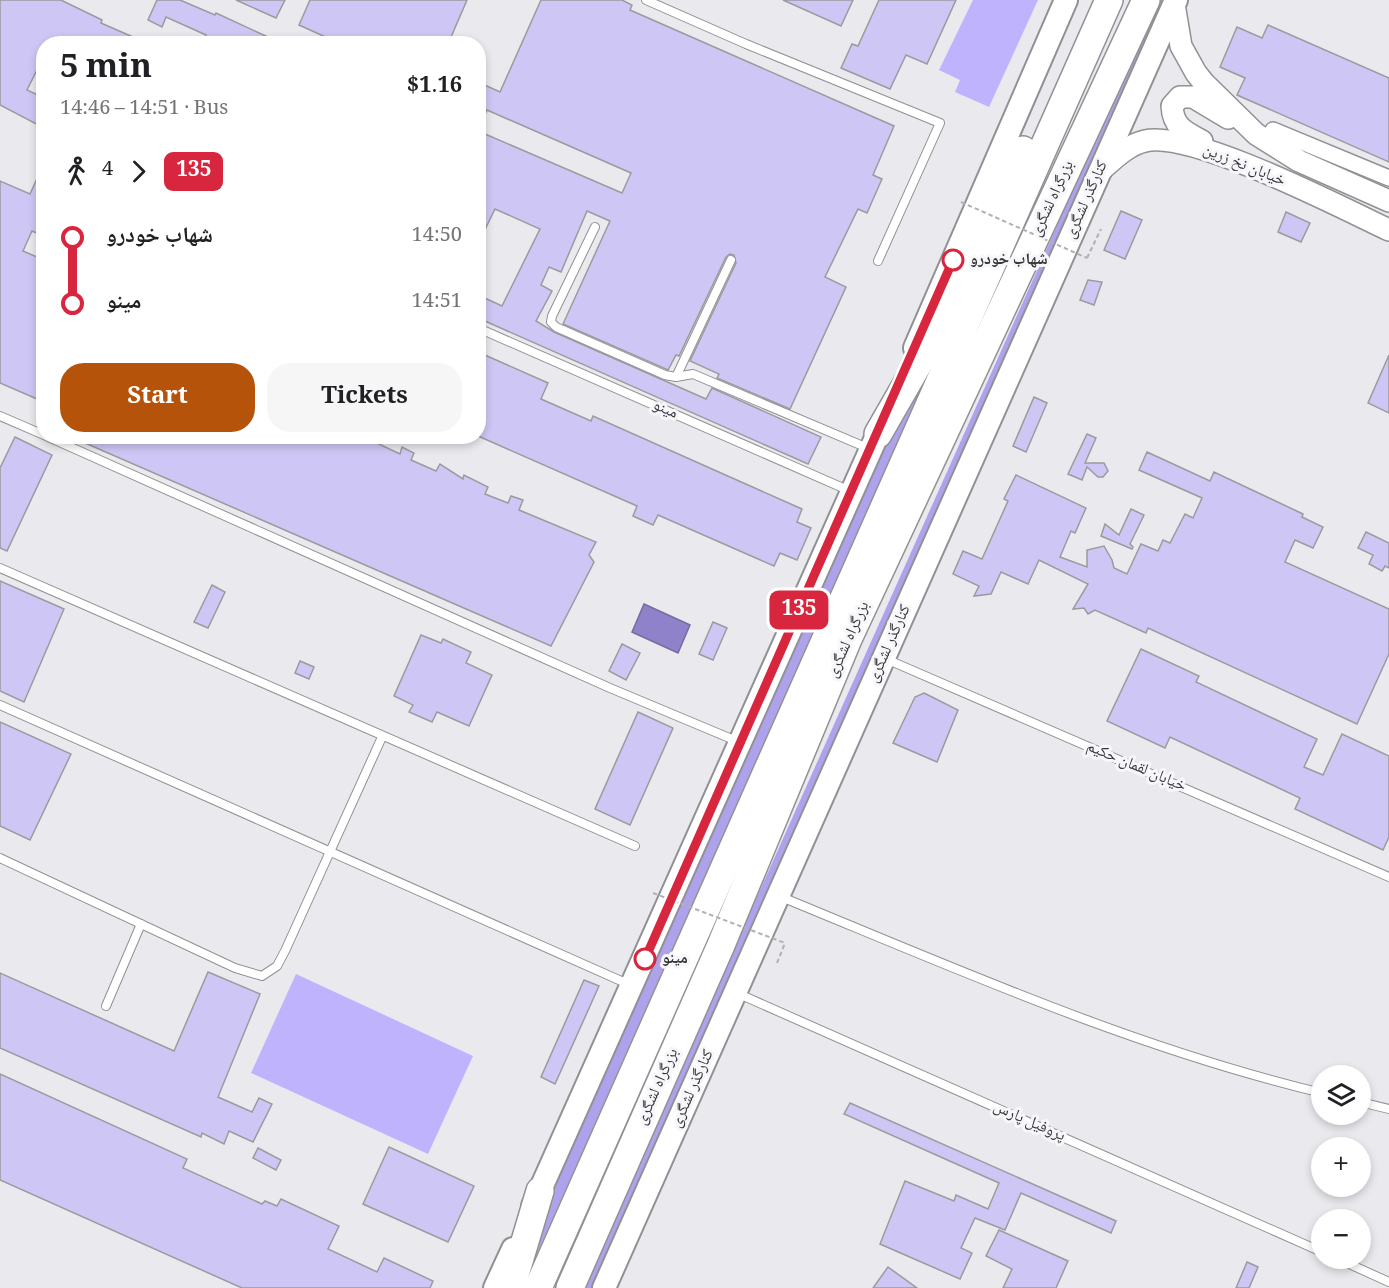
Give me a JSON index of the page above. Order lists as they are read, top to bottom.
{
  "streets": {
    "highway": ["بزرگراه لشگری"],
    "main road": ["کنارگذر لشگری"],
    "street": ["خیابان نخ زرین"],
    "lane": ["مینو", "خیابان لقمان حکیم", "پروفیل پارس"]
  },
  "crossings": [
    ["خیابان نخ زرین", "کنارگذر لشگری"],
    ["کنارگذر لشگری", "خیابان لقمان حکیم"],
    ["کنارگذر لشگری", "پروفیل پارس"]
  ],
  "places": ["شهاب خودرو", "مینو"],
  "lines": ["bus line 135"],
  "page": {
    "on_map": "135",
    "heading": ["5 min", "14:46 – 14:51 · Bus", "$1.16"],
    "legs": ["4", "135"],
    "list": [
      {
        "name": "شهاب خودرو",
        "value": "14:50"
      },
      {
        "name": "مینو",
        "value": "14:51"
      }
    ],
    "buttons": ["Start", "Tickets"],
    "map_buttons": ["+", "−"]
  }
}
